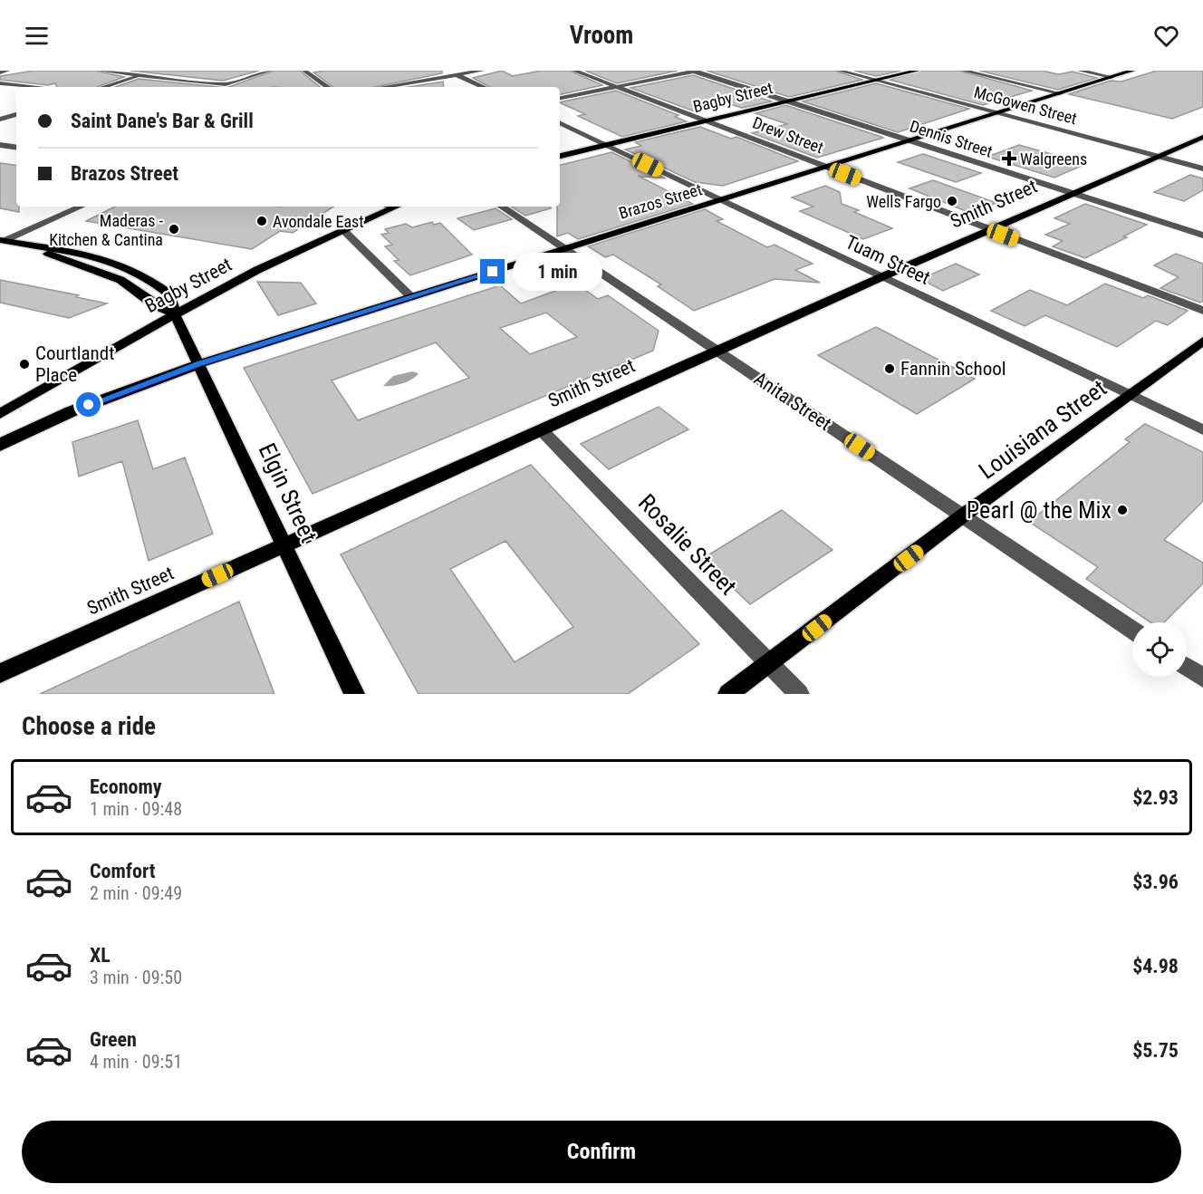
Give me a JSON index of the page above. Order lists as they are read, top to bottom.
{
  "streets": {
    "main road": [
      "Bagby Street",
      "Brazos Street",
      "Smith Street",
      "Louisiana Street",
      "Elgin Street"
    ],
    "street": [
      "McGowen Street",
      "Drew Street",
      "Dennis Street",
      "Tuam Street",
      "Anita Street",
      "Rosalie Street"
    ]
  },
  "crossings": [
    ["Bagby Street", "McGowen Street"],
    ["Bagby Street", "Drew Street"],
    ["Bagby Street", "Dennis Street"],
    ["Bagby Street", "Tuam Street"],
    ["Bagby Street", "Elgin Street"],
    ["McGowen Street", "Brazos Street"],
    ["McGowen Street", "Smith Street"],
    ["Drew Street", "Brazos Street"],
    ["Drew Street", "Smith Street"],
    ["Dennis Street", "Brazos Street"],
    ["Dennis Street", "Smith Street"],
    ["Brazos Street", "Tuam Street"],
    ["Brazos Street", "Anita Street"],
    ["Brazos Street", "Elgin Street"],
    ["Smith Street", "Tuam Street"],
    ["Smith Street", "Anita Street"],
    ["Smith Street", "Elgin Street"],
    ["Smith Street", "Rosalie Street"],
    ["Tuam Street", "Louisiana Street"],
    ["Anita Street", "Louisiana Street"],
    ["Louisiana Street", "Rosalie Street"]
  ],
  "places": {
    "health": ["Walgreens"],
    "other": [
      "Wells Fargo",
      "Avondale East",
      "Maderas - Kitchen & Cantina",
      "Courtlandt Place",
      "Fannin School",
      "Pearl @ the Mix"
    ]
  },
  "page": {
    "header": "Vroom",
    "banner": ["Saint Dane's Bar & Grill", "Brazos Street"],
    "bubble": "1 min",
    "heading": "Choose a ride",
    "list": [
      {
        "name": "Economy",
        "note": "1 min · 09:48",
        "value": "$2.93"
      },
      {
        "name": "Comfort",
        "note": "2 min · 09:49",
        "value": "$3.96"
      },
      {
        "name": "XL",
        "note": "3 min · 09:50",
        "value": "$4.98"
      },
      {
        "name": "Green",
        "note": "4 min · 09:51",
        "value": "$5.75"
      }
    ],
    "buttons": "Confirm"
  }
}
